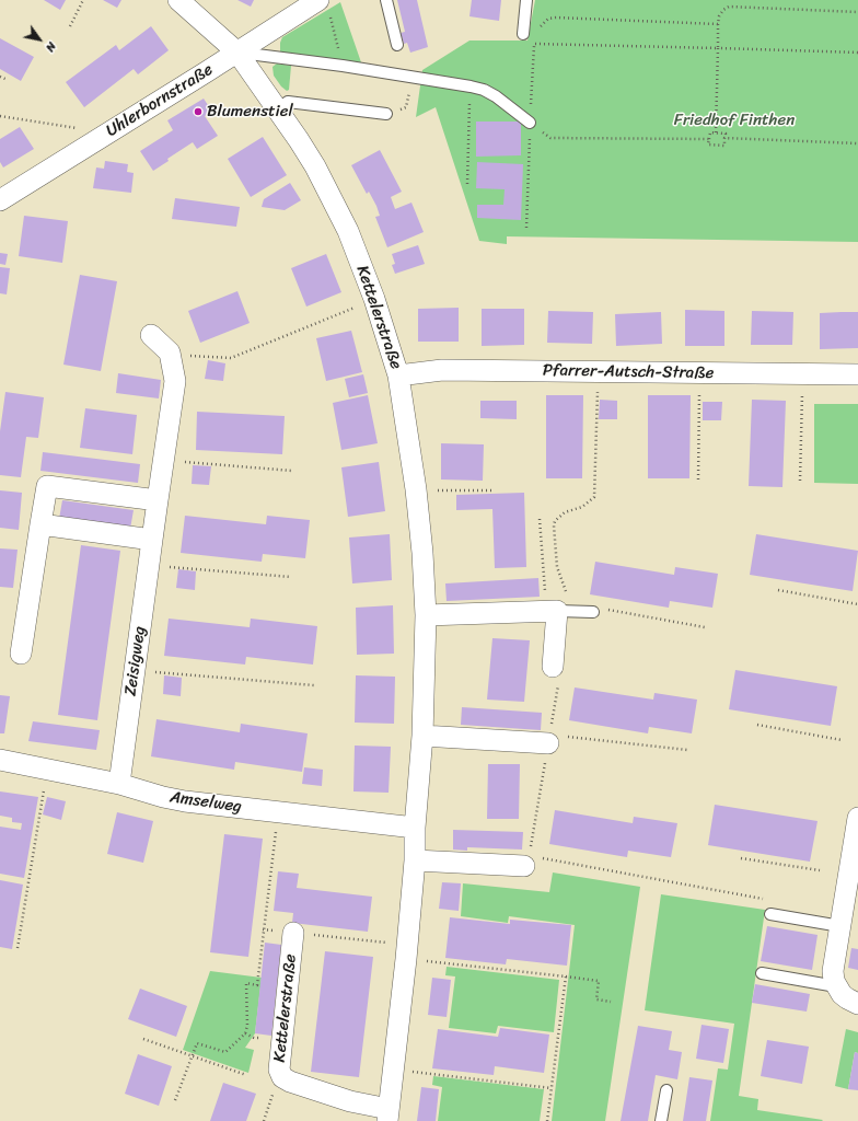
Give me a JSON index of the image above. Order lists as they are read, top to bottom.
{
  "streets": {
    "street": [
      "Uhlerbornstraße",
      "Kettelerstraße",
      "Pfarrer-Autsch-Straße",
      "Zeisigweg",
      "Amselweg"
    ]
  },
  "crossings": [
    ["Uhlerbornstraße", "Kettelerstraße"],
    ["Kettelerstraße", "Pfarrer-Autsch-Straße"],
    ["Kettelerstraße", "Amselweg"],
    ["Zeisigweg", "Amselweg"]
  ],
  "parks": ["Friedhof Finthen"],
  "places": ["Blumenstiel"],
  "north": "bottom right"
}
